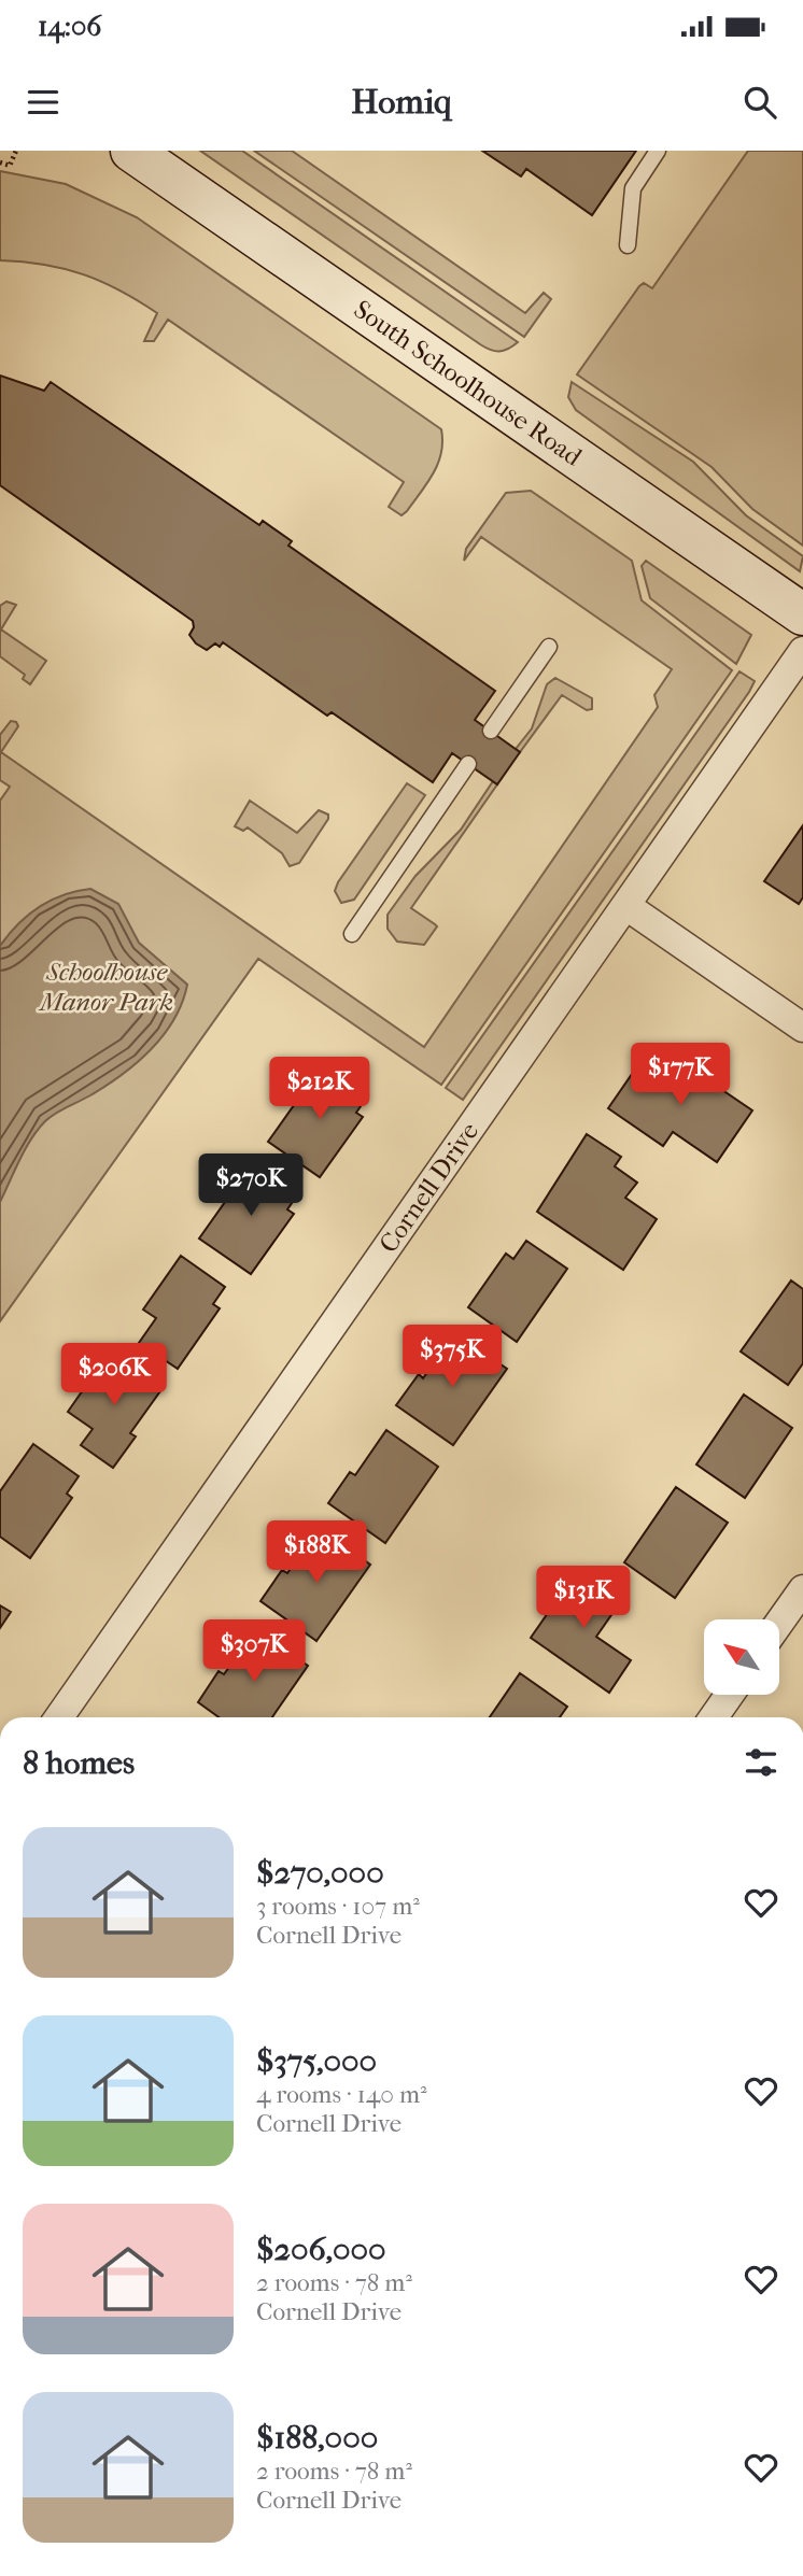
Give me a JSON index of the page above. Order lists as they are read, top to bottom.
{
  "streets": {
    "street": ["South Schoolhouse Road", "Cornell Drive"]
  },
  "parks": ["Schoolhouse Manor Park"],
  "north": "top left",
  "page": {
    "status": "14:06",
    "header": "Homiq",
    "price": [
      "$177K",
      "$212K",
      "$270K",
      "$375K",
      "$206K",
      "$188K",
      "$131K",
      "$307K"
    ],
    "heading": "8 homes",
    "list": [
      {
        "name": "$270,000",
        "note": "3 rooms · 107 m² · Cornell Drive"
      },
      {
        "name": "$375,000",
        "note": "4 rooms · 140 m² · Cornell Drive"
      },
      {
        "name": "$206,000",
        "note": "2 rooms · 78 m² · Cornell Drive"
      },
      {
        "name": "$188,000",
        "note": "2 rooms · 78 m² · Cornell Drive"
      }
    ]
  }
}
